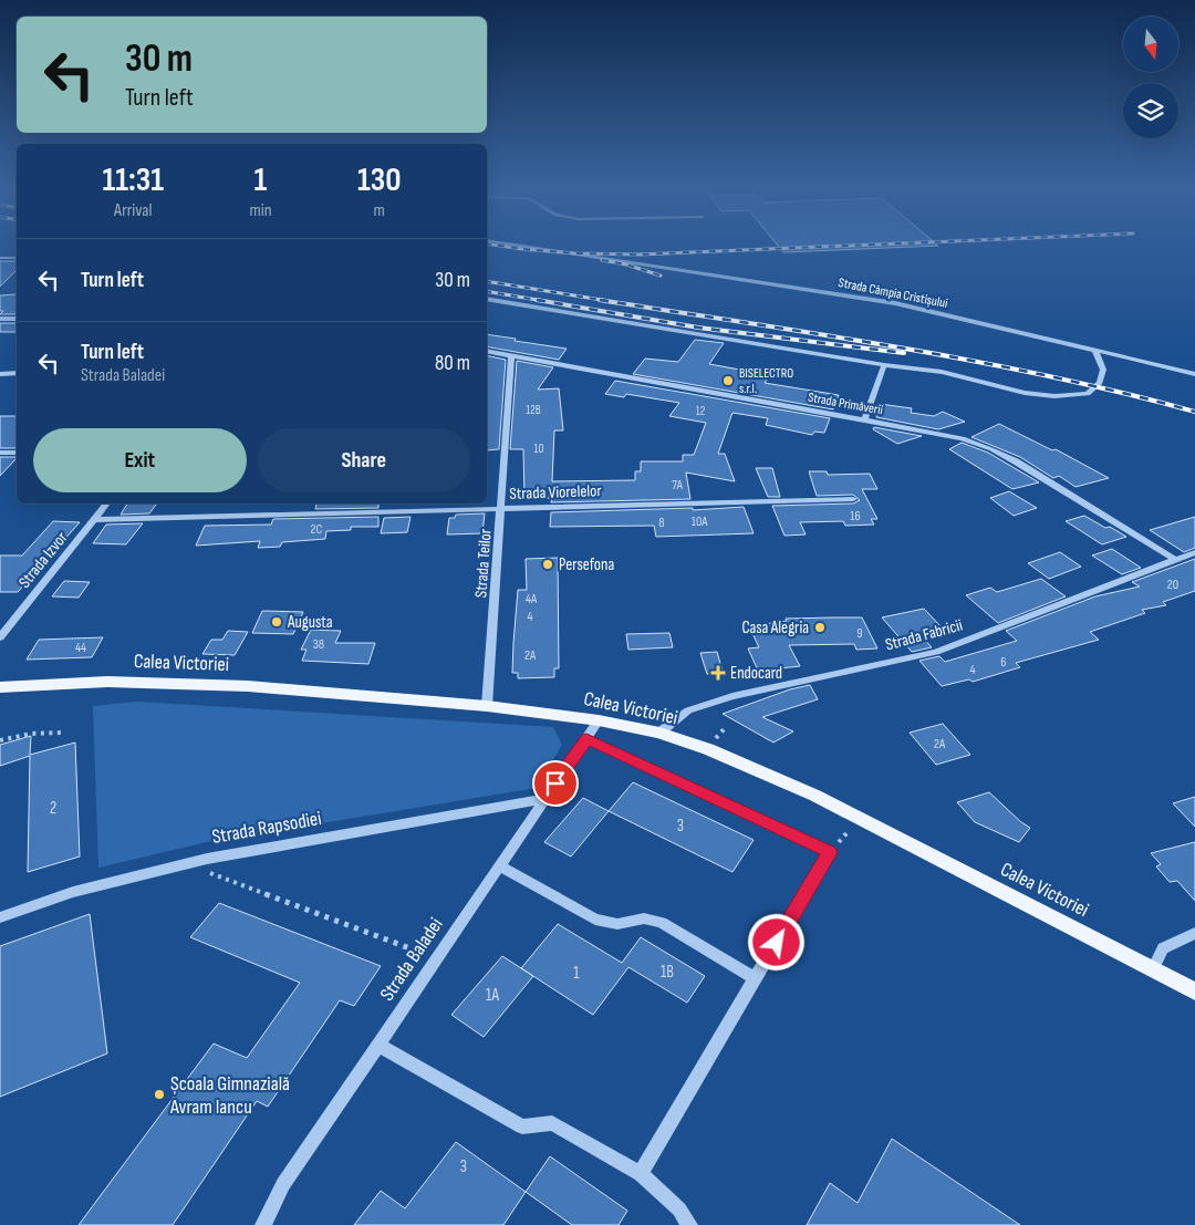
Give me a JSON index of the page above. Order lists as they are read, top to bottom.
{
  "streets": {
    "main road": ["Calea Victoriei"],
    "street": [
      "Strada Câmpia Cristișului",
      "Strada Primăverii",
      "Strada Viorelelor",
      "Strada Izvor",
      "Strada Teilor",
      "Strada Fabricii",
      "Strada Rapsodiei",
      "Strada Baladei"
    ]
  },
  "crossings": [
    ["Strada Primăverii", "Strada Teilor"],
    ["Strada Primăverii", "Strada Fabricii"],
    ["Strada Viorelelor", "Strada Izvor"],
    ["Strada Viorelelor", "Strada Teilor"],
    ["Strada Teilor", "Calea Victoriei"],
    ["Strada Fabricii", "Calea Victoriei"],
    ["Calea Victoriei", "Strada Baladei"],
    ["Strada Rapsodiei", "Strada Baladei"]
  ],
  "places": {
    "other": [
      "BISELECTRO s.r.l.",
      "Persefona",
      "Augusta",
      "Casa Alegria",
      "Școala Gimnazială Avram Iancu"
    ],
    "health": ["Endocard"]
  },
  "house_numbers": [
    "12B",
    "12",
    "10",
    "7A",
    "16",
    "10A",
    "8",
    "2C",
    "20",
    "4A",
    "4",
    "9",
    "38",
    "44",
    "2A",
    "6",
    "4",
    "2A",
    "2",
    "3",
    "1B",
    "1",
    "1A",
    "3"
  ],
  "north": "bottom",
  "page": {
    "turn": ["30 m", "Turn left"],
    "eta": [
      "11:31",
      "Arrival",
      "1",
      "min",
      "130",
      "m"
    ],
    "list": [
      {
        "name": "Turn left",
        "value": "30 m"
      },
      {
        "name": "Turn left",
        "note": "Strada Baladei",
        "value": "80 m"
      }
    ],
    "buttons": ["Exit", "Share"]
  }
}
